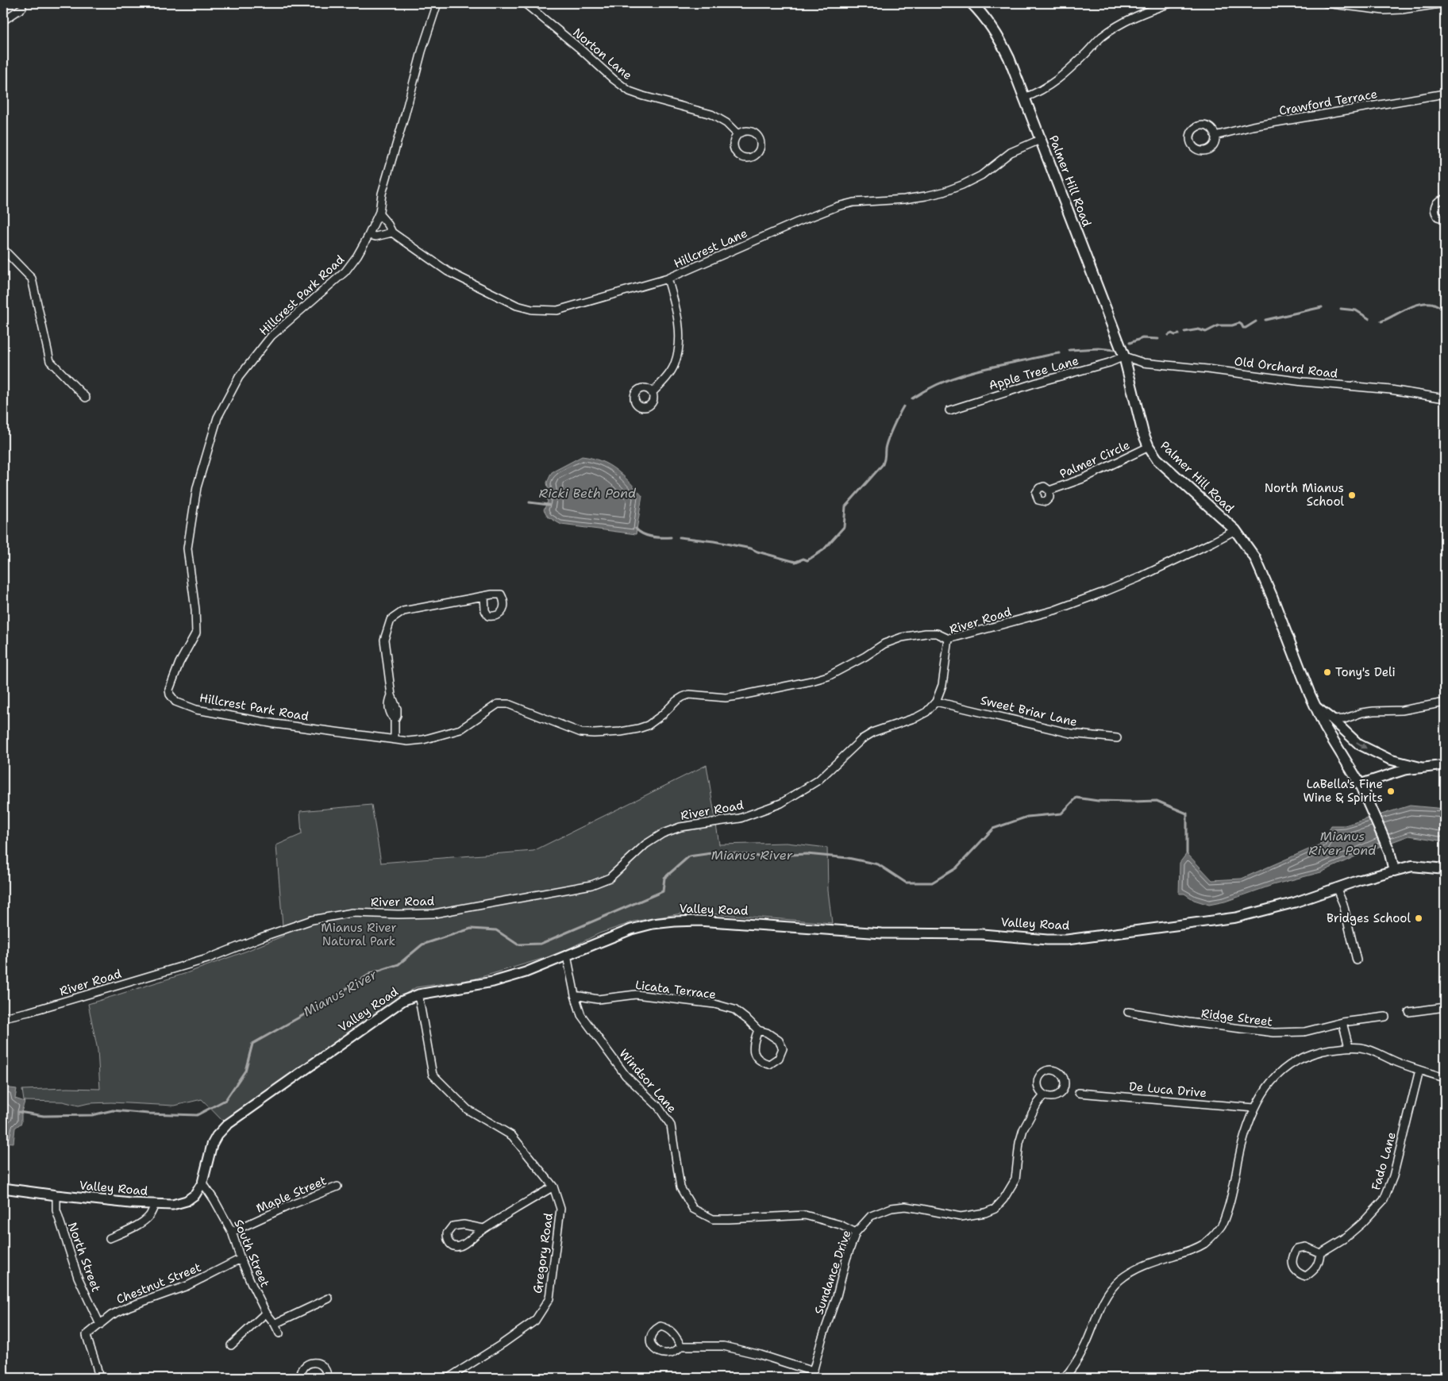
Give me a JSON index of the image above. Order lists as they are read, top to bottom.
{
  "streets": {
    "main road": ["Palmer Hill Road", "Valley Road"],
    "street": [
      "Norton Lane",
      "Crawford Terrace",
      "Hillcrest Lane",
      "Hillcrest Park Road",
      "Old Orchard Road",
      "Apple Tree Lane",
      "Palmer Circle",
      "River Road",
      "Sweet Briar Lane",
      "Licata Terrace",
      "Ridge Street",
      "Windsor Lane",
      "De Luca Drive",
      "Fado Lane",
      "Maple Street",
      "South Street",
      "Gregory Road",
      "North Street",
      "Sundance Drive",
      "Chestnut Street"
    ]
  },
  "crossings": [
    ["Palmer Hill Road", "Hillcrest Lane"],
    ["Palmer Hill Road", "Old Orchard Road"],
    ["Palmer Hill Road", "Apple Tree Lane"],
    ["Palmer Hill Road", "Palmer Circle"],
    ["Palmer Hill Road", "River Road"],
    ["Palmer Hill Road", "Valley Road"],
    ["Hillcrest Lane", "Hillcrest Park Road"],
    ["Hillcrest Park Road", "River Road"],
    ["Old Orchard Road", "Apple Tree Lane"],
    ["River Road", "Sweet Briar Lane"],
    ["Valley Road", "South Street"],
    ["Valley Road", "Gregory Road"],
    ["Valley Road", "North Street"],
    ["Licata Terrace", "Windsor Lane"],
    ["Windsor Lane", "Sundance Drive"],
    ["Maple Street", "South Street"],
    ["South Street", "Chestnut Street"],
    ["North Street", "Chestnut Street"]
  ],
  "water": ["Ricki Beth Pond", "Mianus River Pond", "Mianus River"],
  "parks": ["Mianus River Natural Park"],
  "places": [
    "North Mianus School",
    "Tony's Deli",
    "LaBella's Fine Wine & Spirits",
    "Bridges School"
  ]
}
